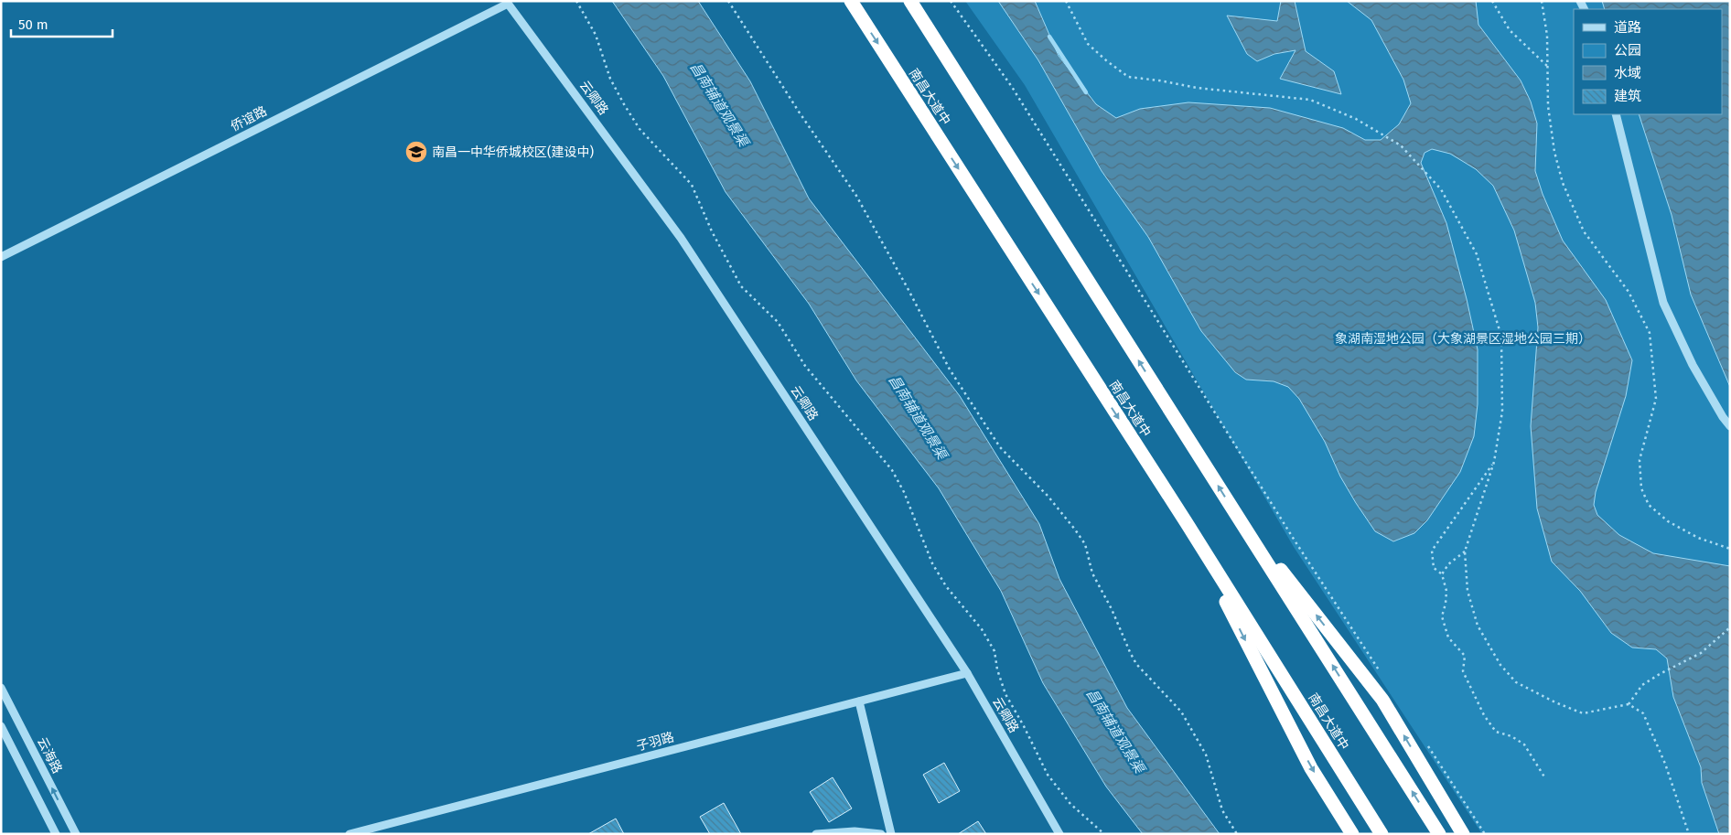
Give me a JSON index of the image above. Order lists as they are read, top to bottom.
{
  "streets": {
    "highway": ["南昌大道中"],
    "street": [
      "云卿路",
      "侨谊路",
      "子羽路",
      "云海路"
    ]
  },
  "crossings": [
    ["云卿路", "侨谊路"],
    ["云卿路", "子羽路"]
  ],
  "water": ["昌南辅道观景渠"],
  "parks": ["象湖南湿地公园（大象湖景区湿地公园三期）"],
  "places": {
    "school or university": ["南昌一中华侨城校区(建设中)"]
  },
  "legend": [
    "道路",
    "公园",
    "水域",
    "建筑"
  ],
  "scale_bar": "50 m"
}
